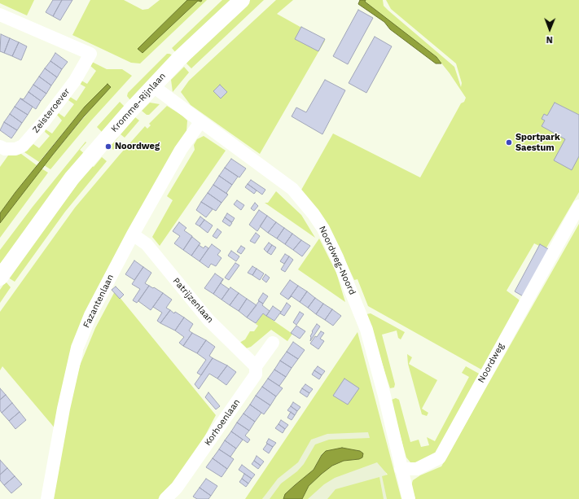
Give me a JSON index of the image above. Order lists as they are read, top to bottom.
{
  "streets": {
    "street": [
      "Kromme-Rijnlaan",
      "Zeisteroever",
      "Noordweg-Noord",
      "Patrijzenlaan",
      "Fazantenlaan",
      "Noordweg",
      "Korhoenlaan"
    ]
  },
  "crossings": [
    ["Kromme-Rijnlaan", "Noordweg-Noord"],
    ["Noordweg-Noord", "Fazantenlaan"],
    ["Noordweg-Noord", "Noordweg"],
    ["Patrijzenlaan", "Fazantenlaan"],
    ["Patrijzenlaan", "Korhoenlaan"]
  ],
  "places": ["Sportpark Saestum", "Noordweg"],
  "north": "bottom"
}
